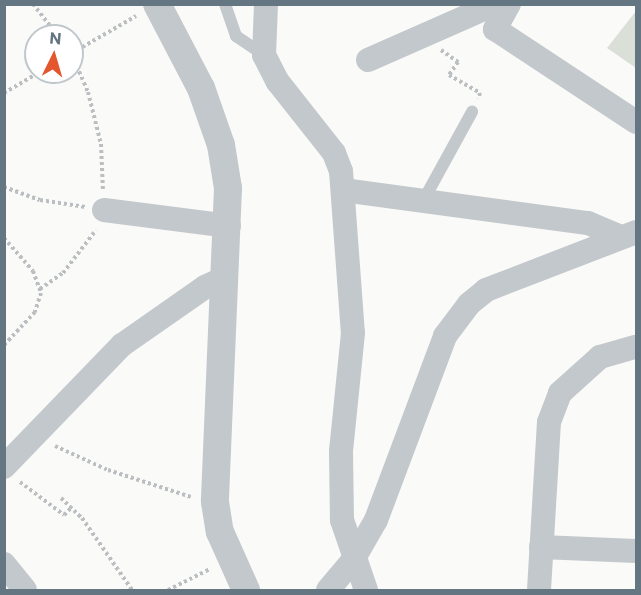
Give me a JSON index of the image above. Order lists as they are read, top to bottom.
{
  "north": "top"
}
